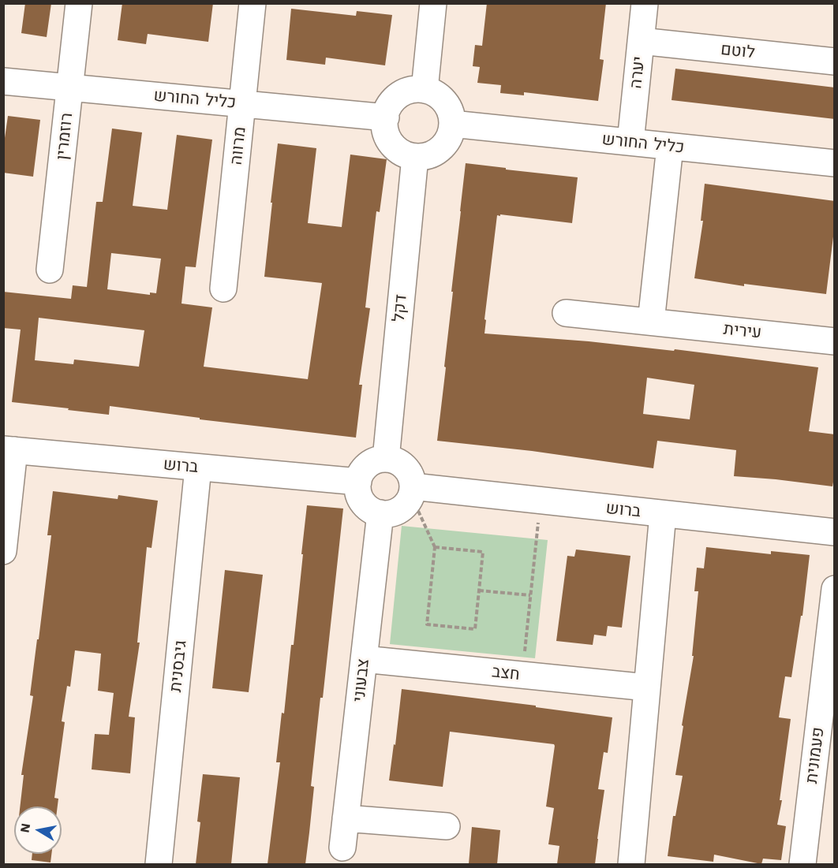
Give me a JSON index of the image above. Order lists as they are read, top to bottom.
{
  "streets": {
    "street": [
      "לוטם",
      "יערה",
      "כליל החורש",
      "רוזמרין",
      "מרווה",
      "דקל",
      "עירית",
      "ברוש",
      "גיבסנית",
      "חצב",
      "צבעוני",
      "פעמונית"
    ]
  },
  "crossings": [
    ["לוטם", "יערה"],
    ["יערה", "כליל החורש"],
    ["כליל החורש", "רוזמרין"],
    ["כליל החורש", "מרווה"],
    ["כליל החורש", "דקל"],
    ["דקל", "ברוש"],
    ["דקל", "צבעוני"],
    ["ברוש", "גיבסנית"],
    ["ברוש", "צבעוני"],
    ["חצב", "צבעוני"]
  ],
  "north": "left"
}
